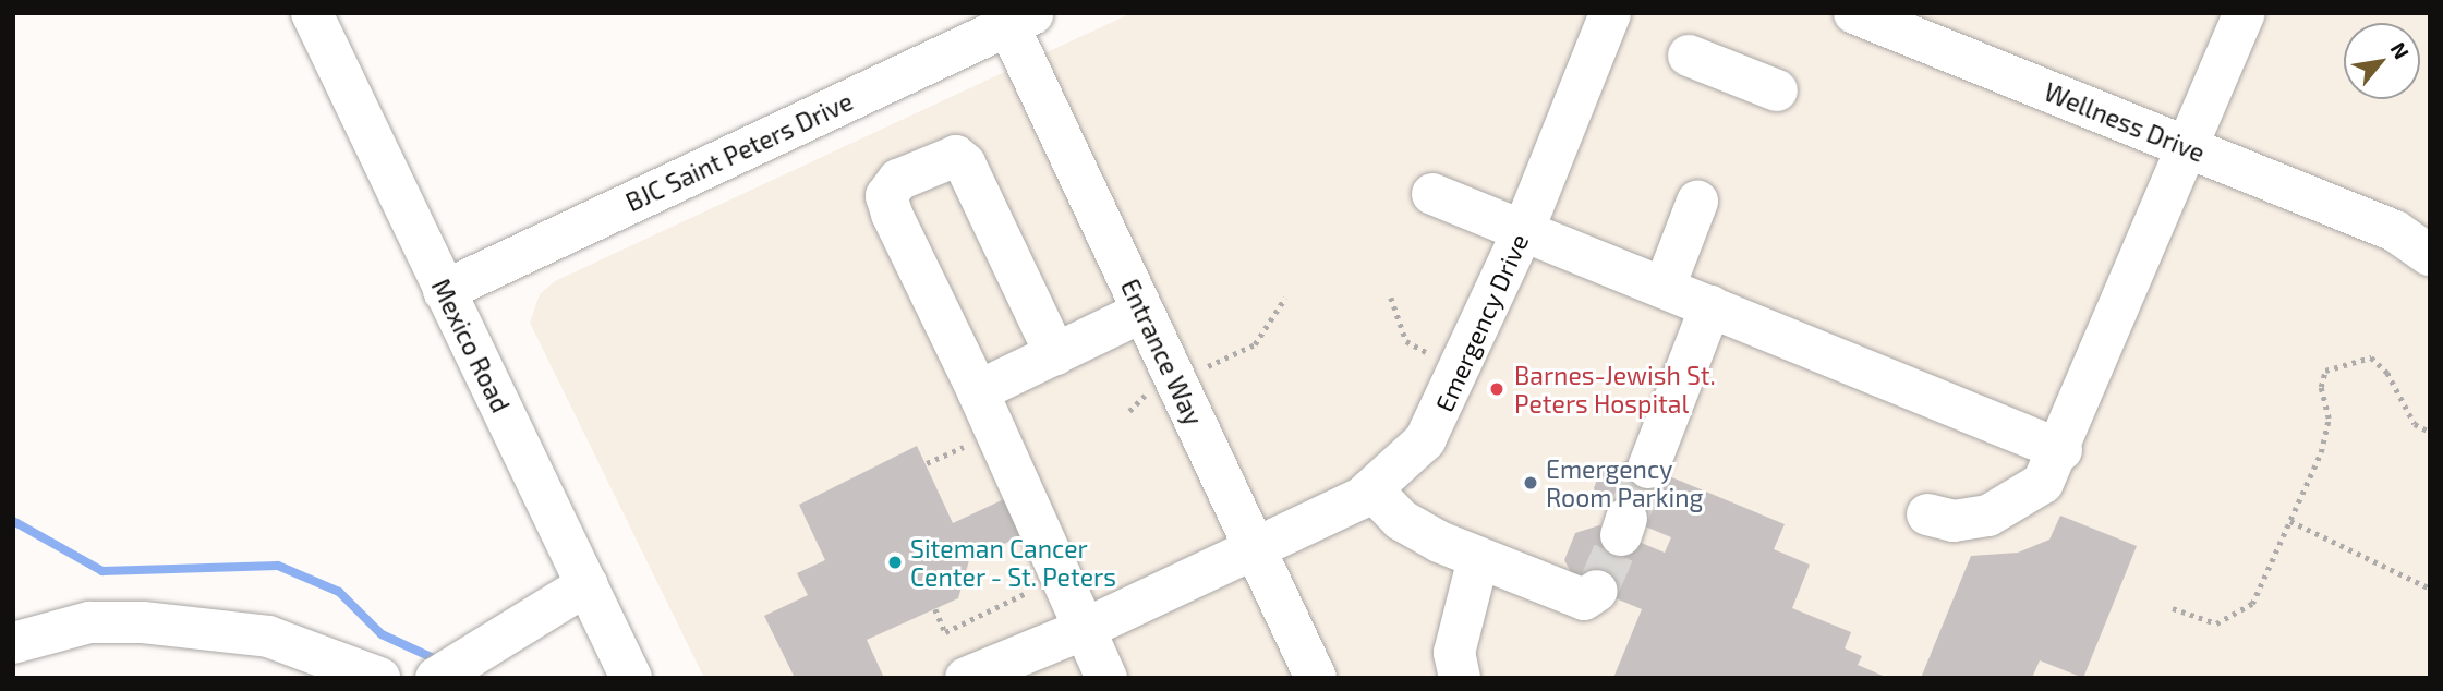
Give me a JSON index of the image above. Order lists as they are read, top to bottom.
{
  "streets": {
    "street": [
      "Wellness Drive",
      "BJC Saint Peters Drive",
      "Emergency Drive",
      "Mexico Road",
      "Entrance Way"
    ]
  },
  "crossings": [
    ["BJC Saint Peters Drive", "Mexico Road"],
    ["BJC Saint Peters Drive", "Entrance Way"],
    ["Emergency Drive", "Entrance Way"]
  ],
  "places": ["Barnes-Jewish St. Peters Hospital", "Emergency Room Parking", "Siteman Cancer Center - St. Peters"],
  "north": "top right"
}
